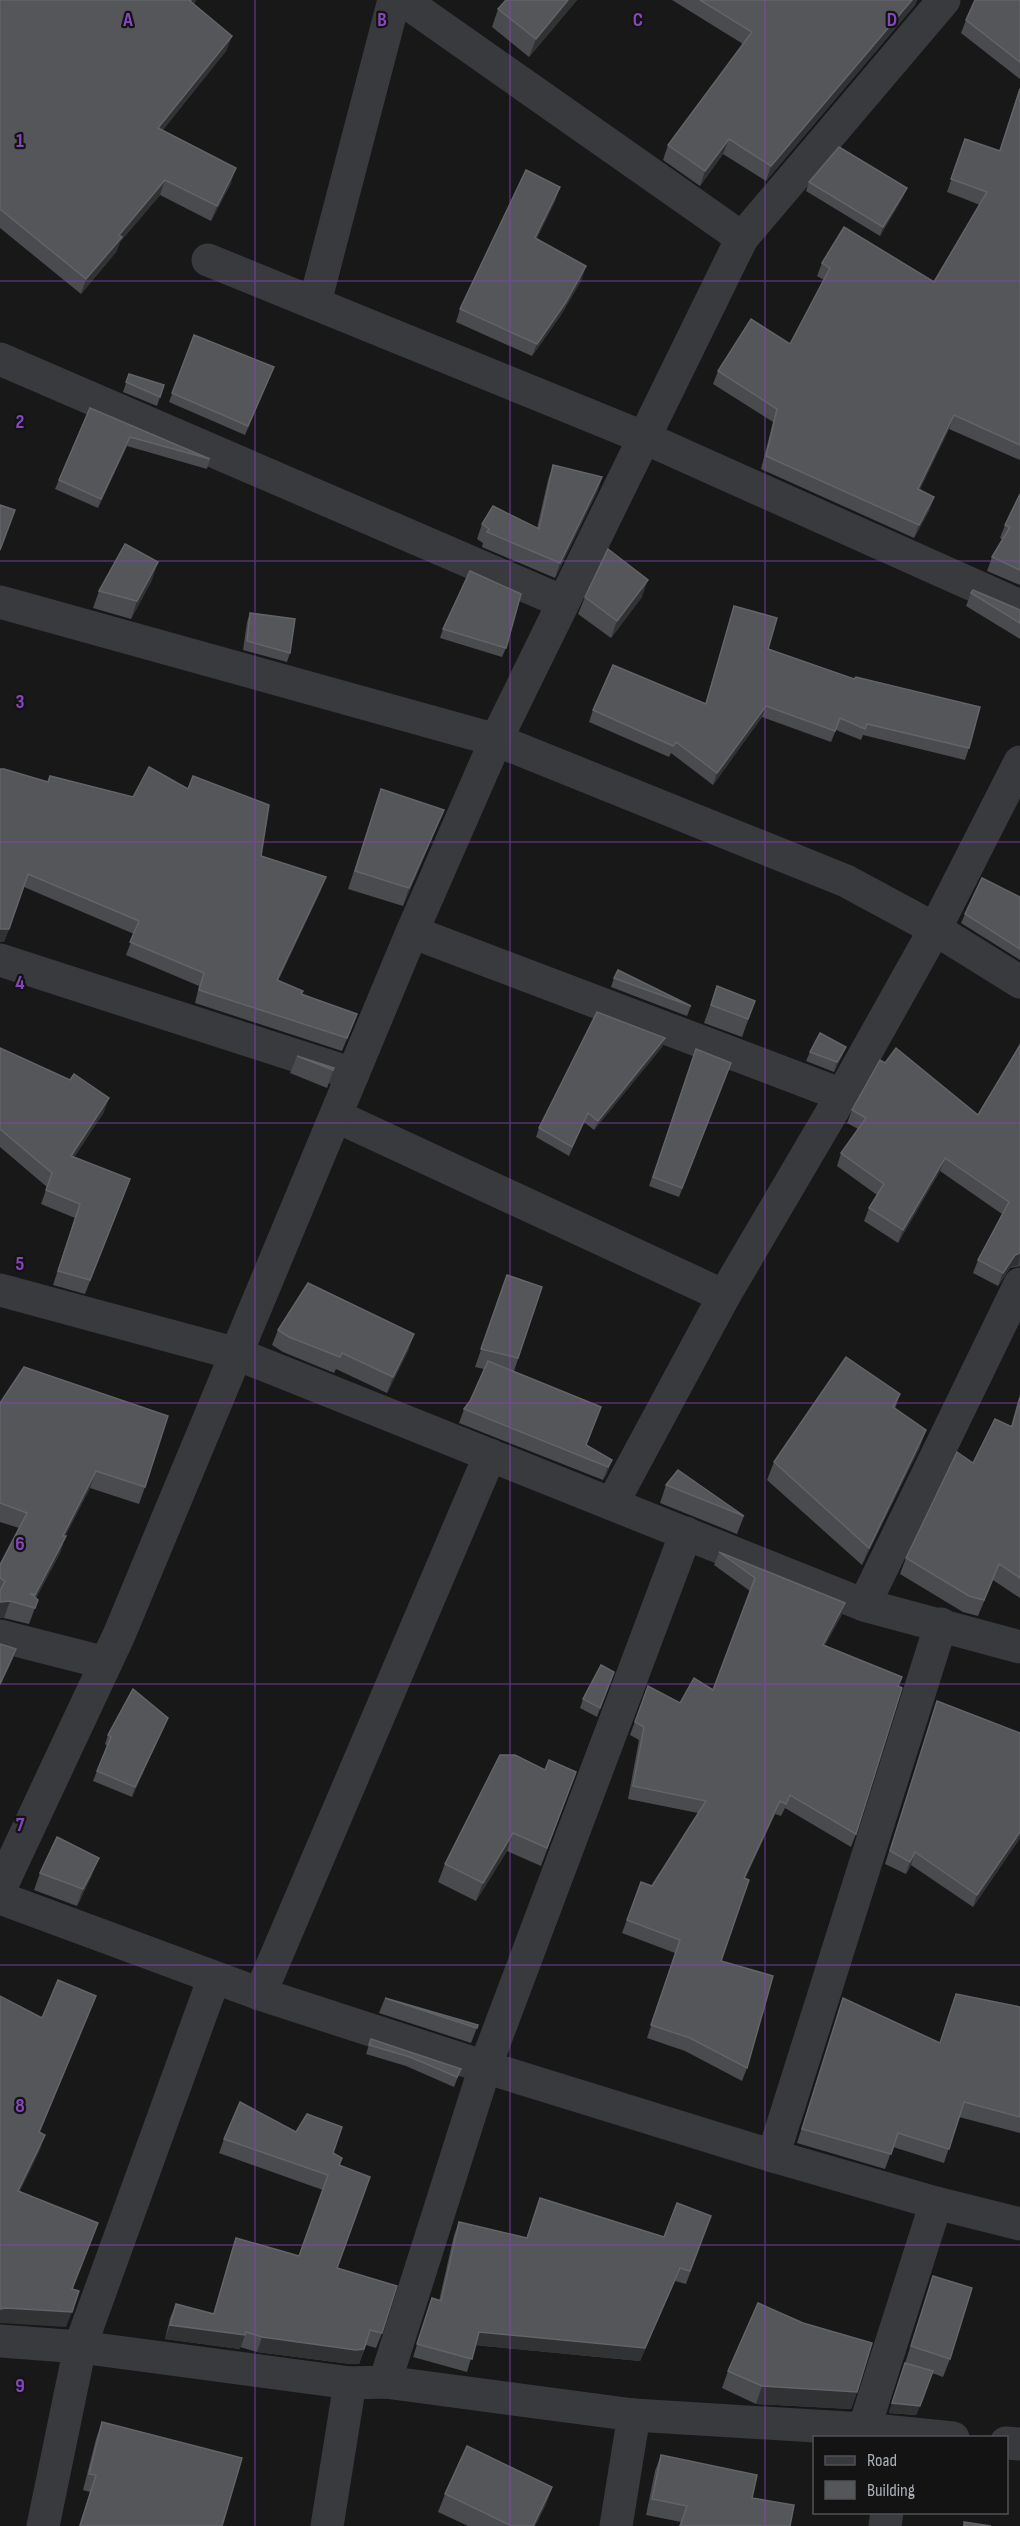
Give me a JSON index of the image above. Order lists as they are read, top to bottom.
{
  "legend": ["Road", "Building"],
  "grid": {
    "columns": [
      "A",
      "B",
      "C",
      "D"
    ],
    "rows": [
      "1",
      "2",
      "3",
      "4",
      "5",
      "6",
      "7",
      "8",
      "9"
    ]
  }
}
